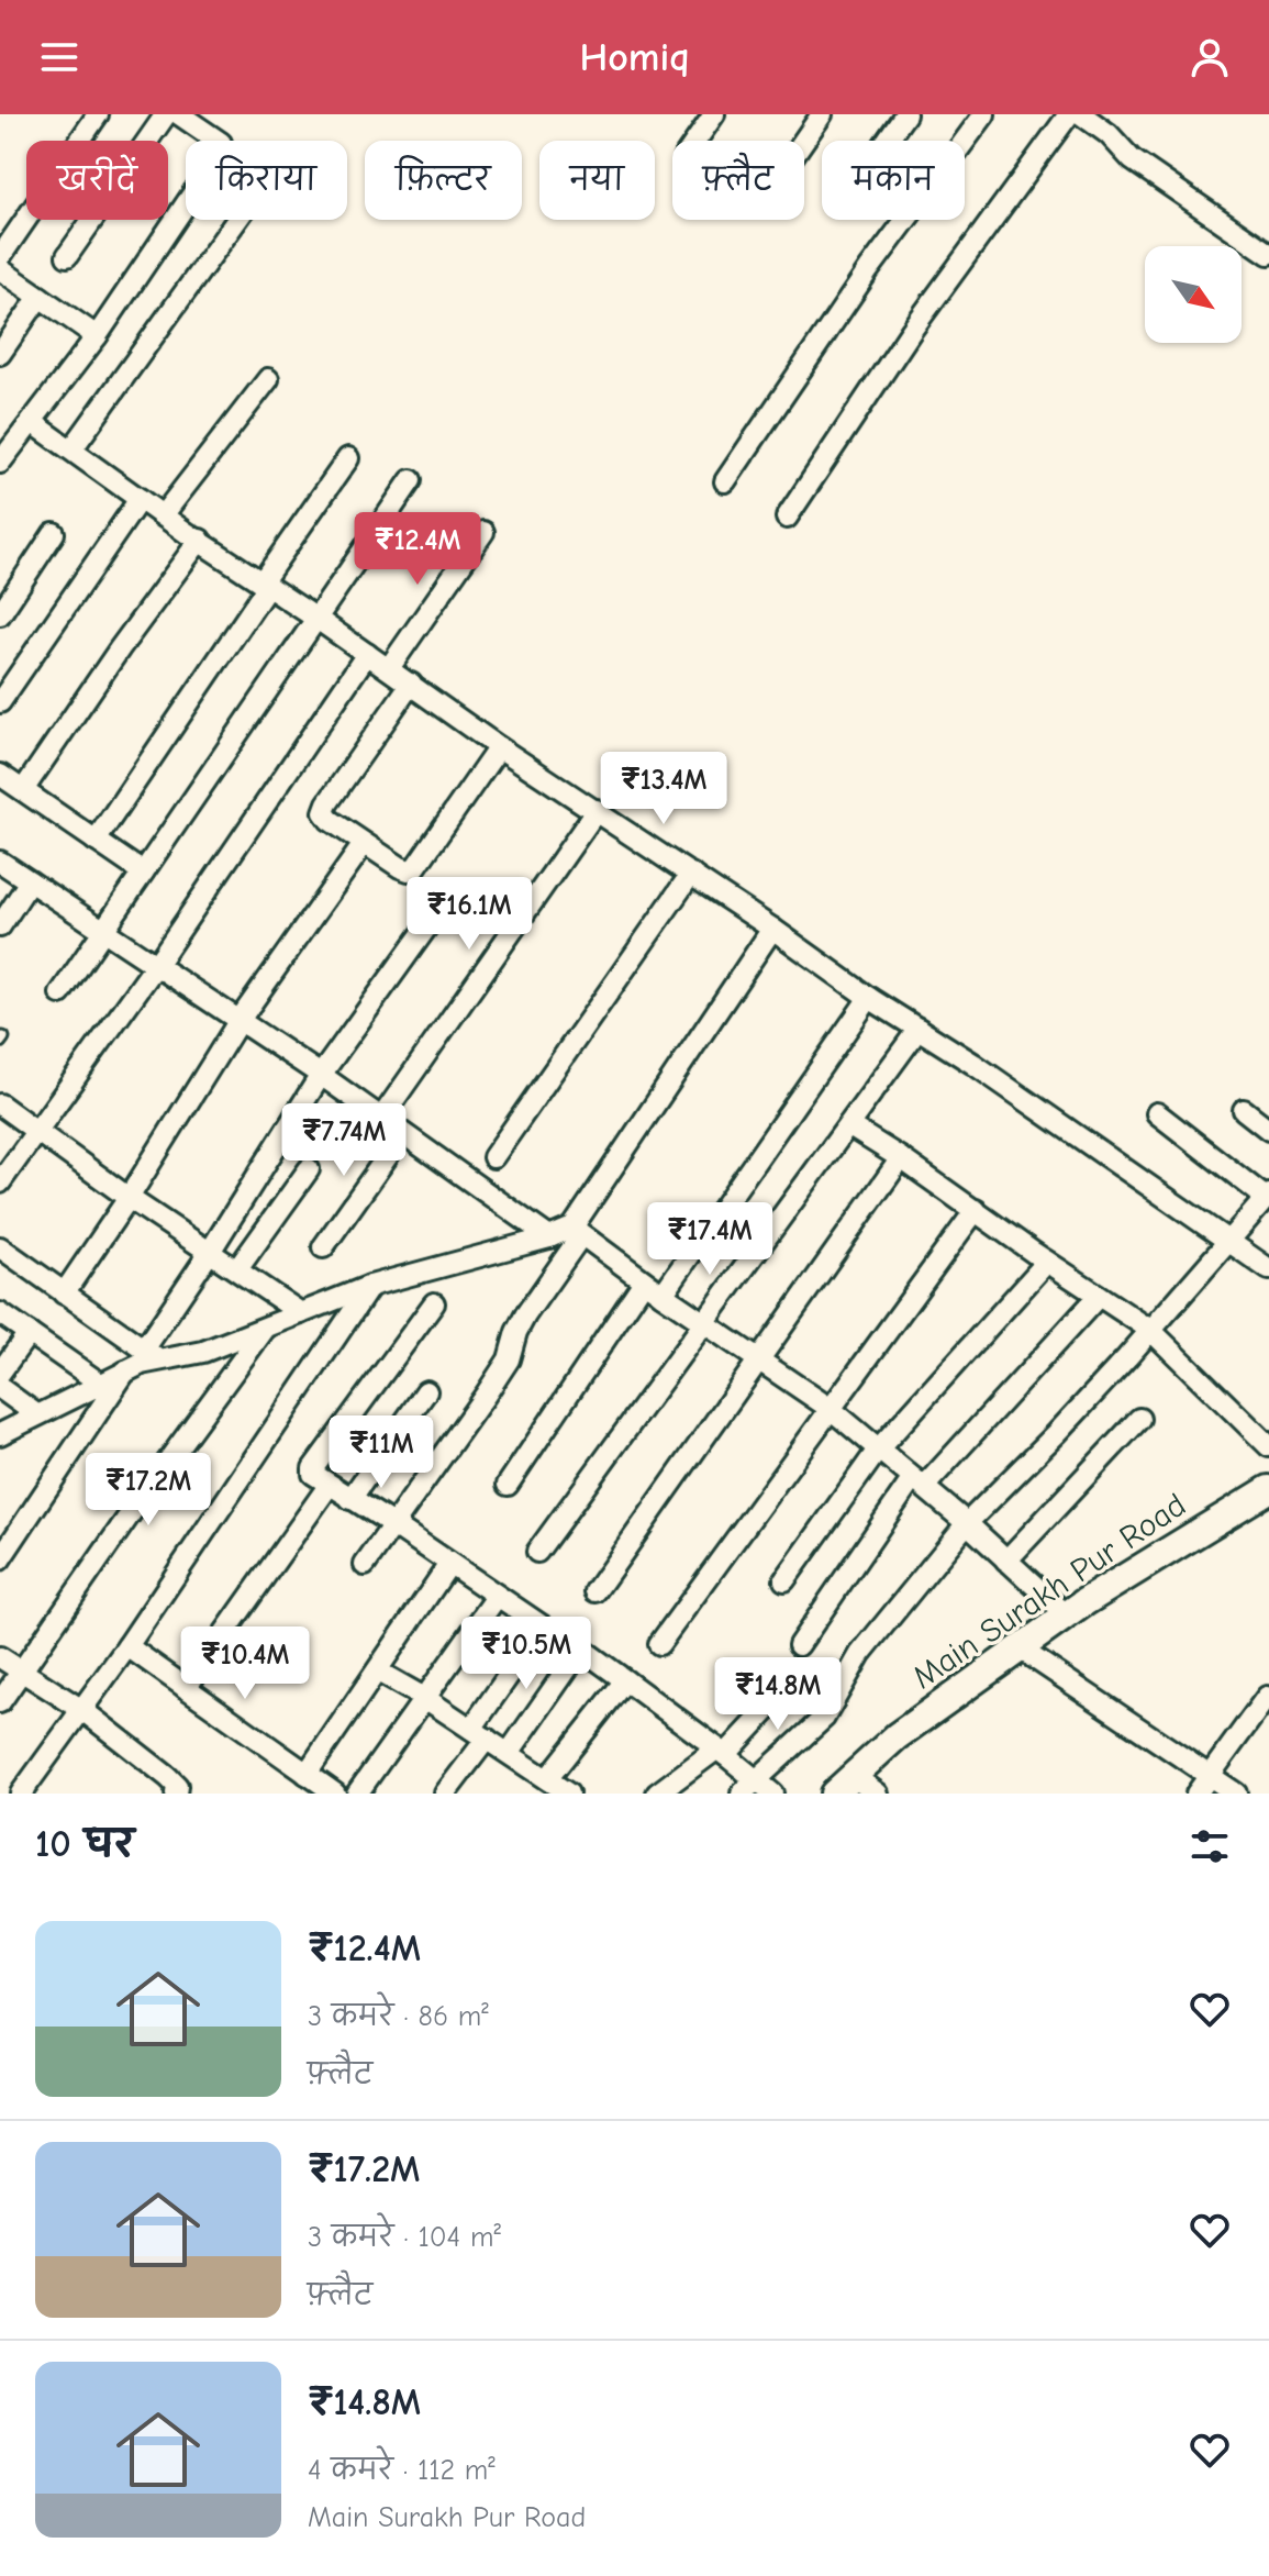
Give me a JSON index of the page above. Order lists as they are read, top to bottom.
{
  "streets": {
    "street": ["Main Surakh Pur Road"]
  },
  "north": "bottom right",
  "page": {
    "header": "Homiq",
    "chip": [
      "खरीदें",
      "किराया",
      "फ़िल्टर",
      "नया",
      "फ़्लैट",
      "मकान"
    ],
    "price": [
      "₹12.4M",
      "₹13.4M",
      "₹16.1M",
      "₹7.74M",
      "₹17.4M",
      "₹11M",
      "₹17.2M",
      "₹10.5M",
      "₹10.4M",
      "₹14.8M"
    ],
    "heading": "10 घर",
    "list": [
      {
        "name": "₹12.4M",
        "note": "3 कमरे · 86 m² · फ़्लैट"
      },
      {
        "name": "₹17.2M",
        "note": "3 कमरे · 104 m² · फ़्लैट"
      },
      {
        "name": "₹14.8M",
        "note": "4 कमरे · 112 m² · Main Surakh Pur Road"
      }
    ]
  }
}
